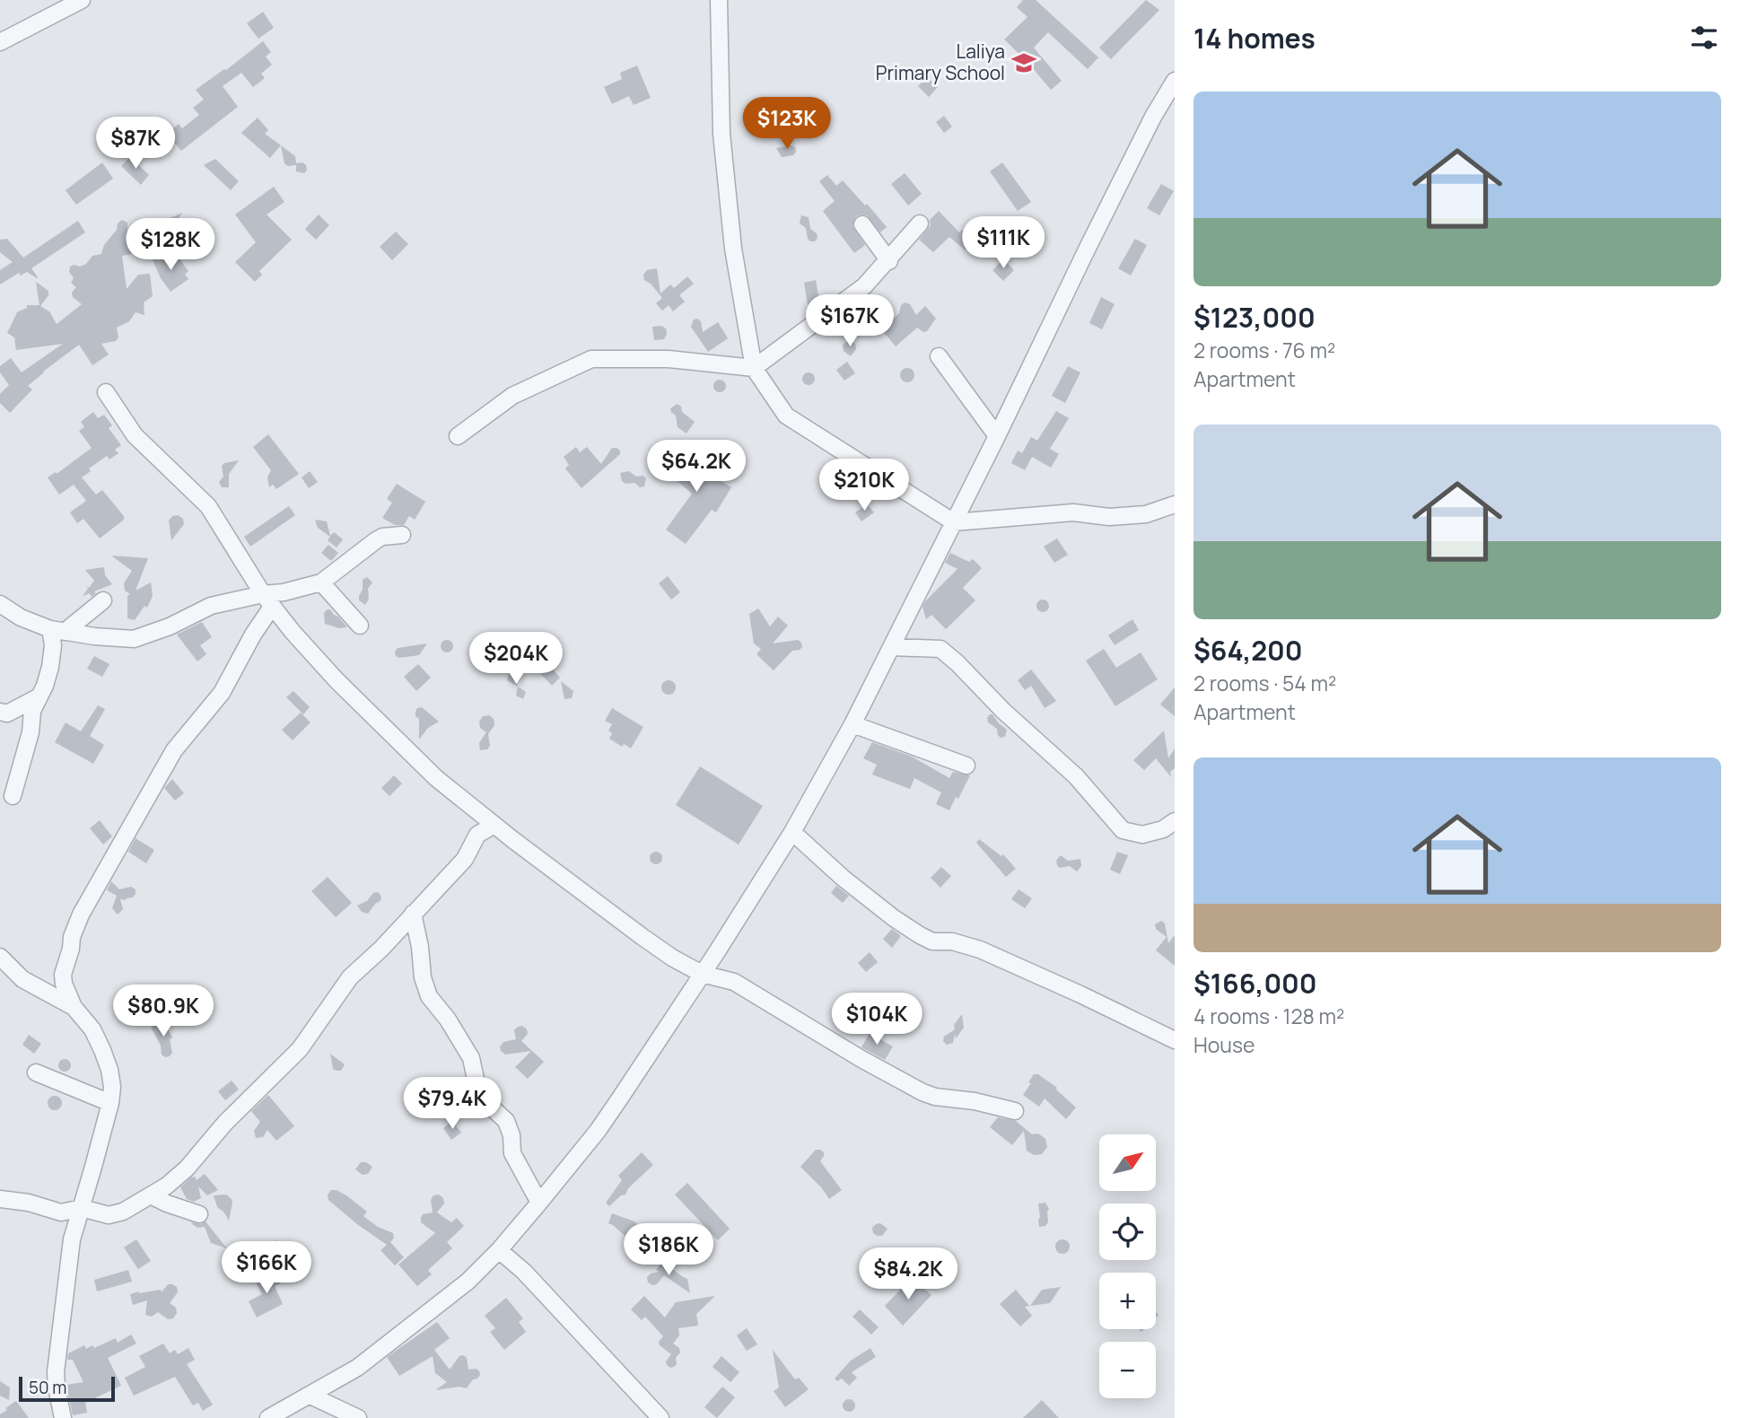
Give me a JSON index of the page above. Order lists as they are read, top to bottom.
{
  "places": {
    "school or university": ["Laliya Primary School"]
  },
  "scale_bar": "50 m",
  "north": "top right",
  "page": {
    "heading": "14 homes",
    "list": [
      {
        "name": "$123,000",
        "note": "2 rooms · 76 m² · Apartment"
      },
      {
        "name": "$64,200",
        "note": "2 rooms · 54 m² · Apartment"
      },
      {
        "name": "$166,000",
        "note": "4 rooms · 128 m² · House"
      }
    ],
    "price": [
      "$123K",
      "$87K",
      "$111K",
      "$128K",
      "$167K",
      "$64.2K",
      "$210K",
      "$204K",
      "$80.9K",
      "$104K",
      "$79.4K",
      "$186K",
      "$166K",
      "$84.2K"
    ],
    "map_buttons": ["+", "−"],
    "scale": "50 m"
  }
}
